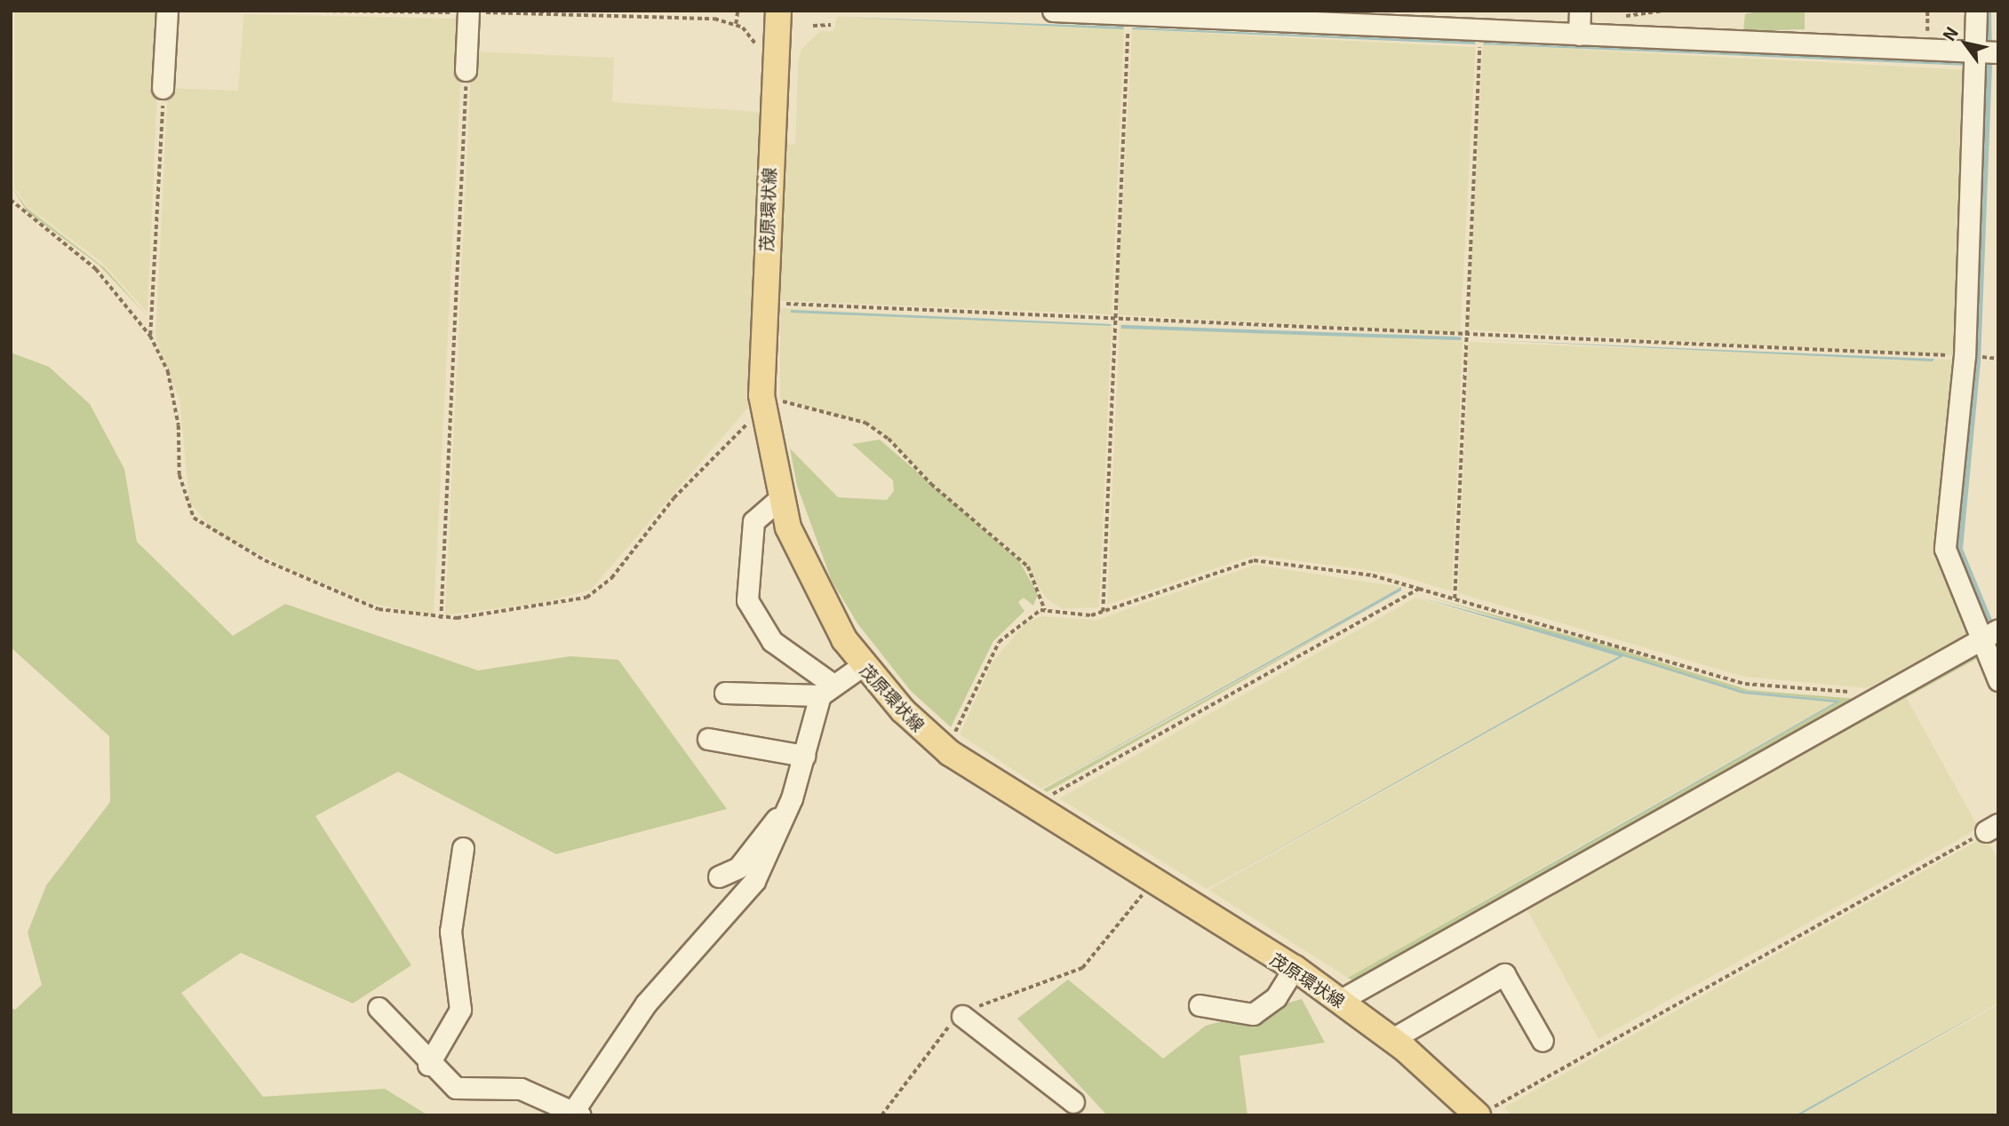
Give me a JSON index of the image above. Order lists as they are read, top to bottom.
{
  "streets": {
    "main road": ["茂原環状線"]
  },
  "north": "top left"
}
